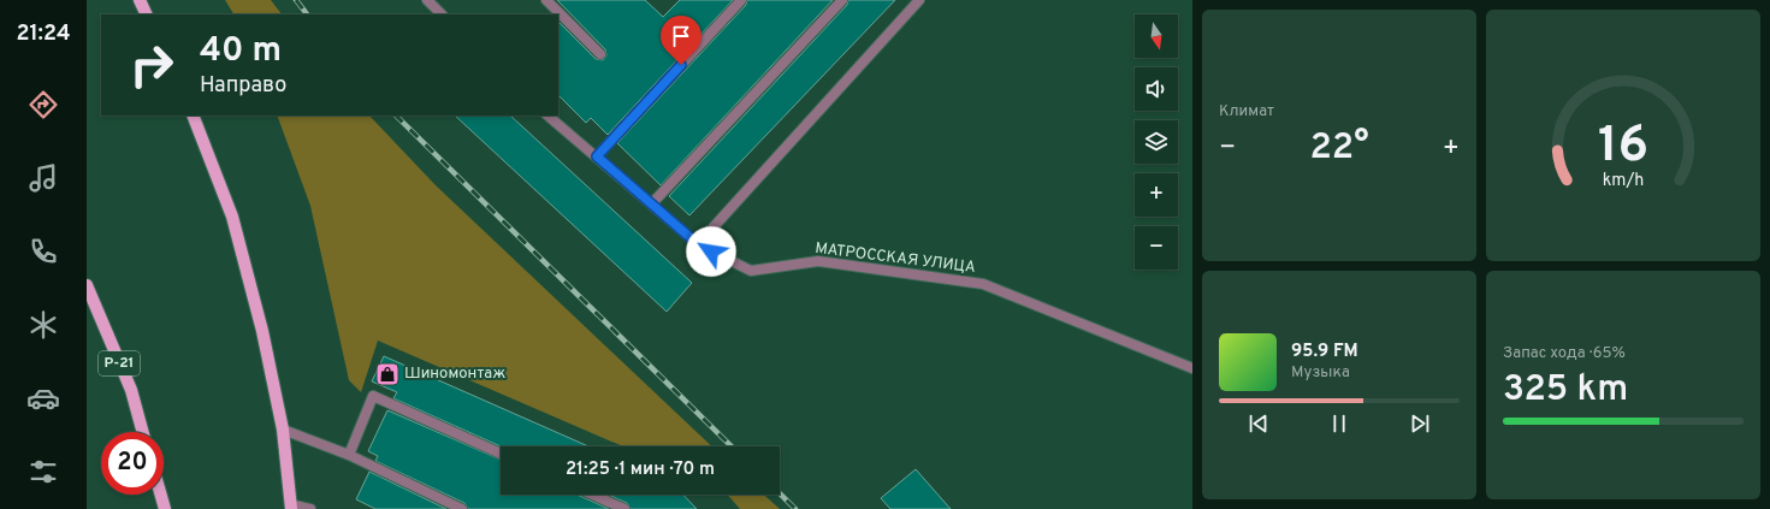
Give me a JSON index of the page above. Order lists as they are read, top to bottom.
{
  "streets": {
    "main road": ["Р-21"],
    "lane": ["МАТРОССКАЯ УЛИЦА"]
  },
  "places": {
    "shop": ["Шиномонтаж"]
  },
  "north": "bottom",
  "page": {
    "tabs": "21:24",
    "tile": [
      "Климат",
      ["Запас хода · 65%", "325 km"]
    ],
    "map_buttons": ["+", "−"],
    "turn": ["40 m", "Направо"],
    "heat": ["−", "22°", "+"],
    "song": ["95.9 FM", "Музыка"],
    "limit": "20",
    "trip": "21:25 · 1 мин · 70 m",
    "gauge": ["16", "km/h"]
  }
}
